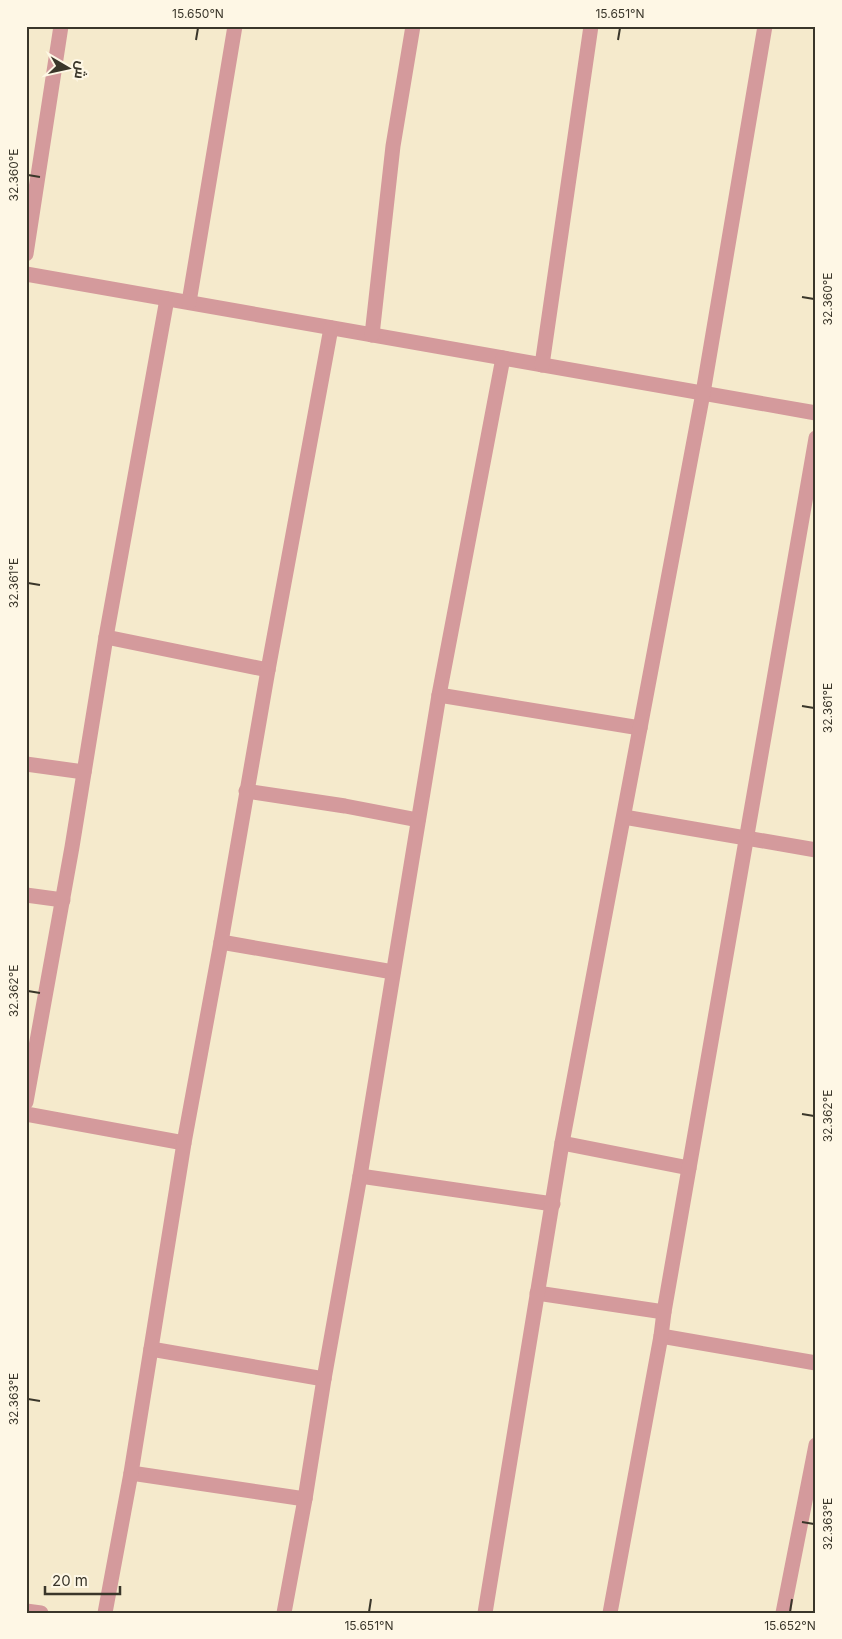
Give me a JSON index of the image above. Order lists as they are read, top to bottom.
{
  "scale_bar": "20 m",
  "north": "right",
  "coordinates": [
    "15.650°N",
    "15.651°N",
    "32.360°E",
    "32.361°E",
    "32.362°E",
    "32.363°E",
    "15.652°N"
  ]
}
